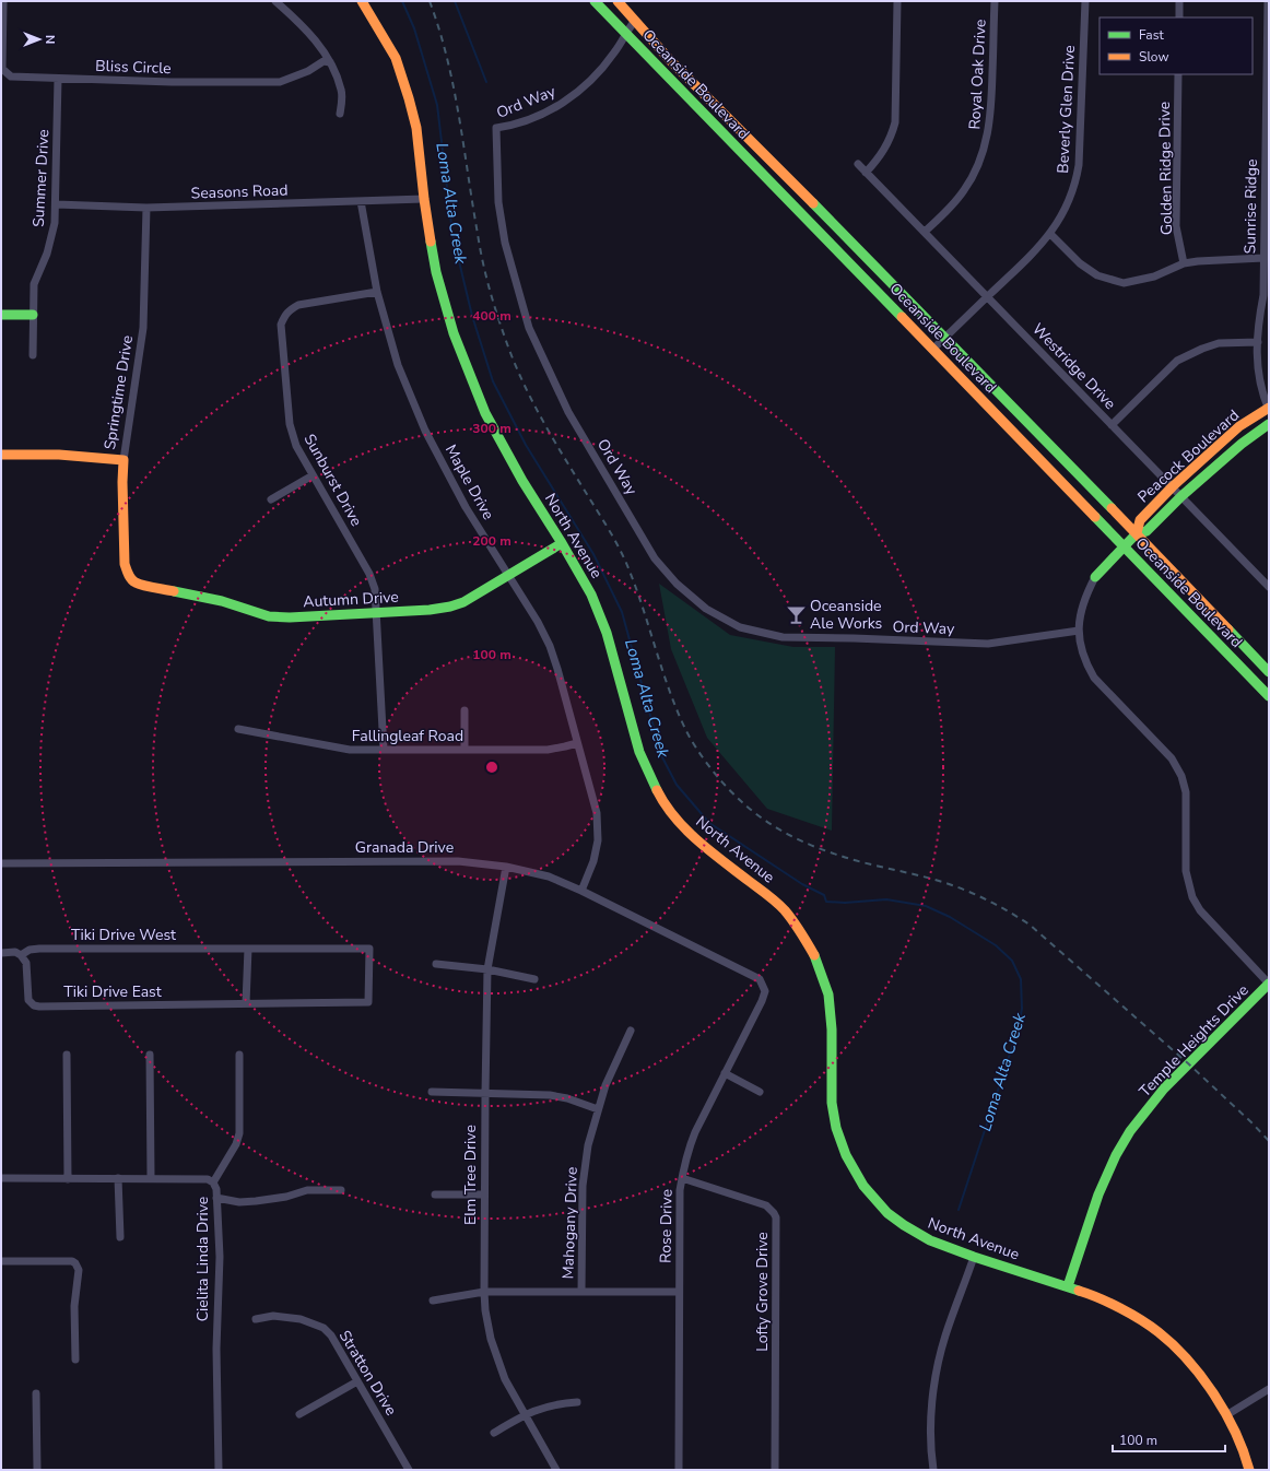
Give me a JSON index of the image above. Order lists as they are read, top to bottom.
{
  "streets": {
    "main road": [
      "Oceanside Boulevard",
      "Springtime Drive",
      "Peacock Boulevard",
      "North Avenue",
      "Autumn Drive",
      "Temple Heights Drive"
    ],
    "street": [
      "Bliss Circle",
      "Royal Oak Drive",
      "Ord Way",
      "Beverly Glen Drive",
      "Golden Ridge Drive",
      "Summer Drive",
      "Seasons Road",
      "Sunrise Ridge",
      "Westridge Drive",
      "Sunburst Drive",
      "Maple Drive",
      "Fallingleaf Road",
      "Granada Drive",
      "Tiki Drive West",
      "Tiki Drive East",
      "Elm Tree Drive",
      "Mahogany Drive",
      "Rose Drive",
      "Cielita Linda Drive",
      "Lofty Grove Drive",
      "Stratton Drive"
    ]
  },
  "crossings": [
    ["Bliss Circle", "Summer Drive"],
    ["Royal Oak Drive", "Westridge Drive"],
    ["Oceanside Boulevard", "Ord Way"],
    ["Oceanside Boulevard", "Beverly Glen Drive"],
    ["Oceanside Boulevard", "Peacock Boulevard"],
    ["Ord Way", "Peacock Boulevard"],
    ["Beverly Glen Drive", "Westridge Drive"],
    ["Summer Drive", "Seasons Road"],
    ["Seasons Road", "Springtime Drive"],
    ["Seasons Road", "Maple Drive"],
    ["Seasons Road", "North Avenue"],
    ["Sunrise Ridge", "Peacock Boulevard"],
    ["Westridge Drive", "Peacock Boulevard"],
    ["Springtime Drive", "Autumn Drive"],
    ["Peacock Boulevard", "Temple Heights Drive"],
    ["Sunburst Drive", "Maple Drive"],
    ["Sunburst Drive", "Autumn Drive"],
    ["Sunburst Drive", "Fallingleaf Road"],
    ["Maple Drive", "Autumn Drive"],
    ["Maple Drive", "Fallingleaf Road"],
    ["Maple Drive", "Granada Drive"],
    ["North Avenue", "Autumn Drive"],
    ["North Avenue", "Temple Heights Drive"],
    ["Granada Drive", "Elm Tree Drive"],
    ["Granada Drive", "Rose Drive"],
    ["Tiki Drive West", "Tiki Drive East"],
    ["Rose Drive", "Lofty Grove Drive"]
  ],
  "water": ["Loma Alta Creek"],
  "places": {
    "bar": ["Oceanside Ale Works"]
  },
  "legend": ["Fast", "Slow"],
  "scale_bar": "100 m",
  "north": "right",
  "rings": [
    "400 m",
    "300 m",
    "200 m",
    "100 m"
  ]
}
